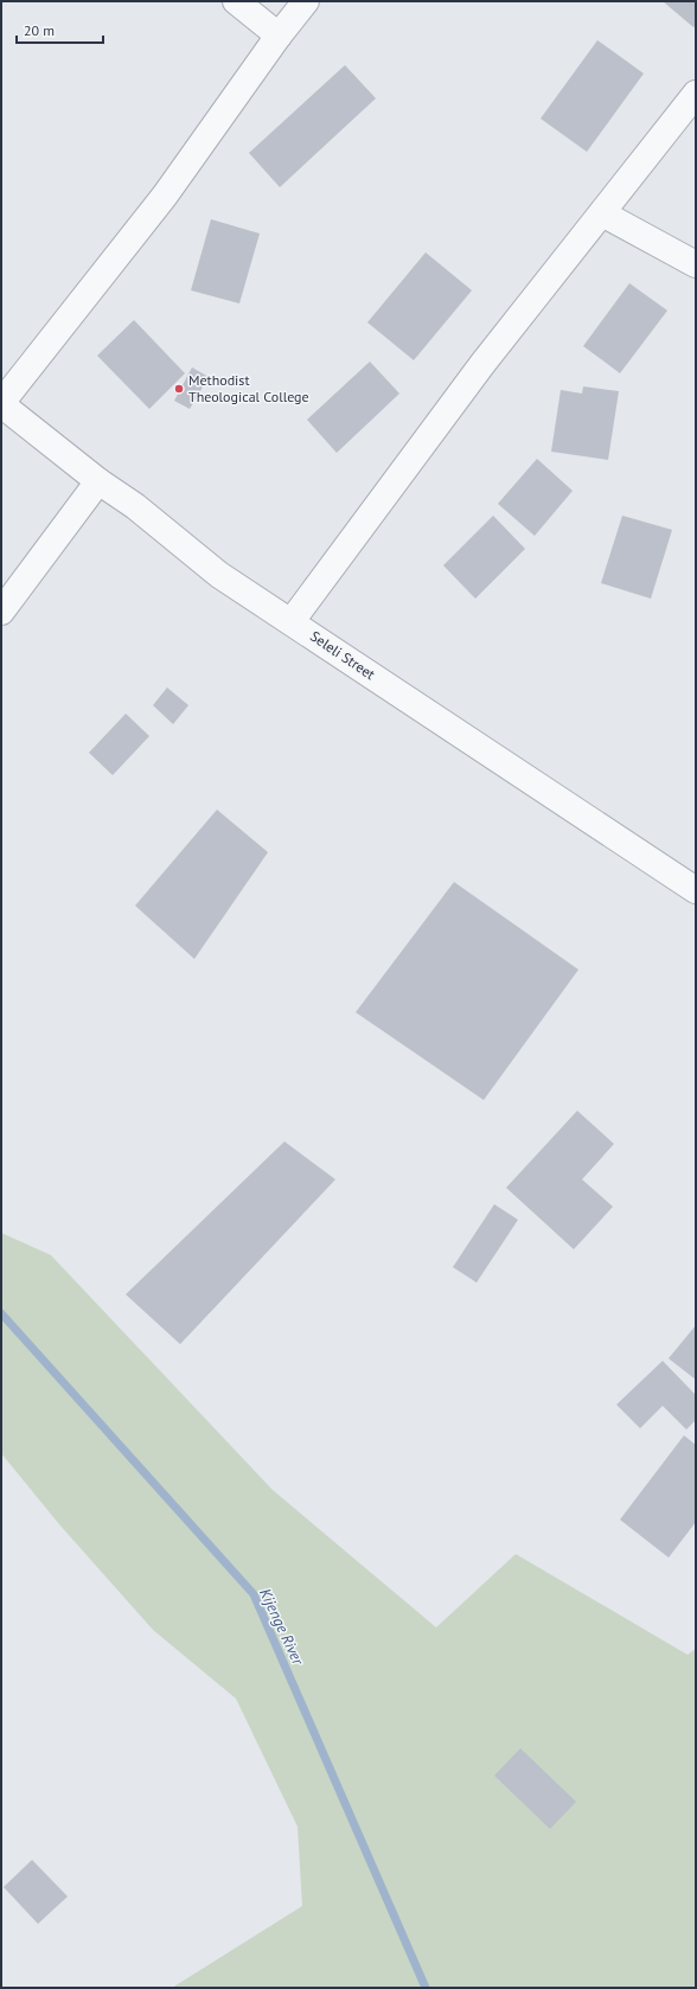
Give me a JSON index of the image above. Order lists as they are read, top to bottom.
{
  "streets": {
    "street": ["Seleli Street"]
  },
  "water": ["Kijenge River"],
  "places": ["Methodist Theological College"],
  "scale_bar": "20 m"
}
